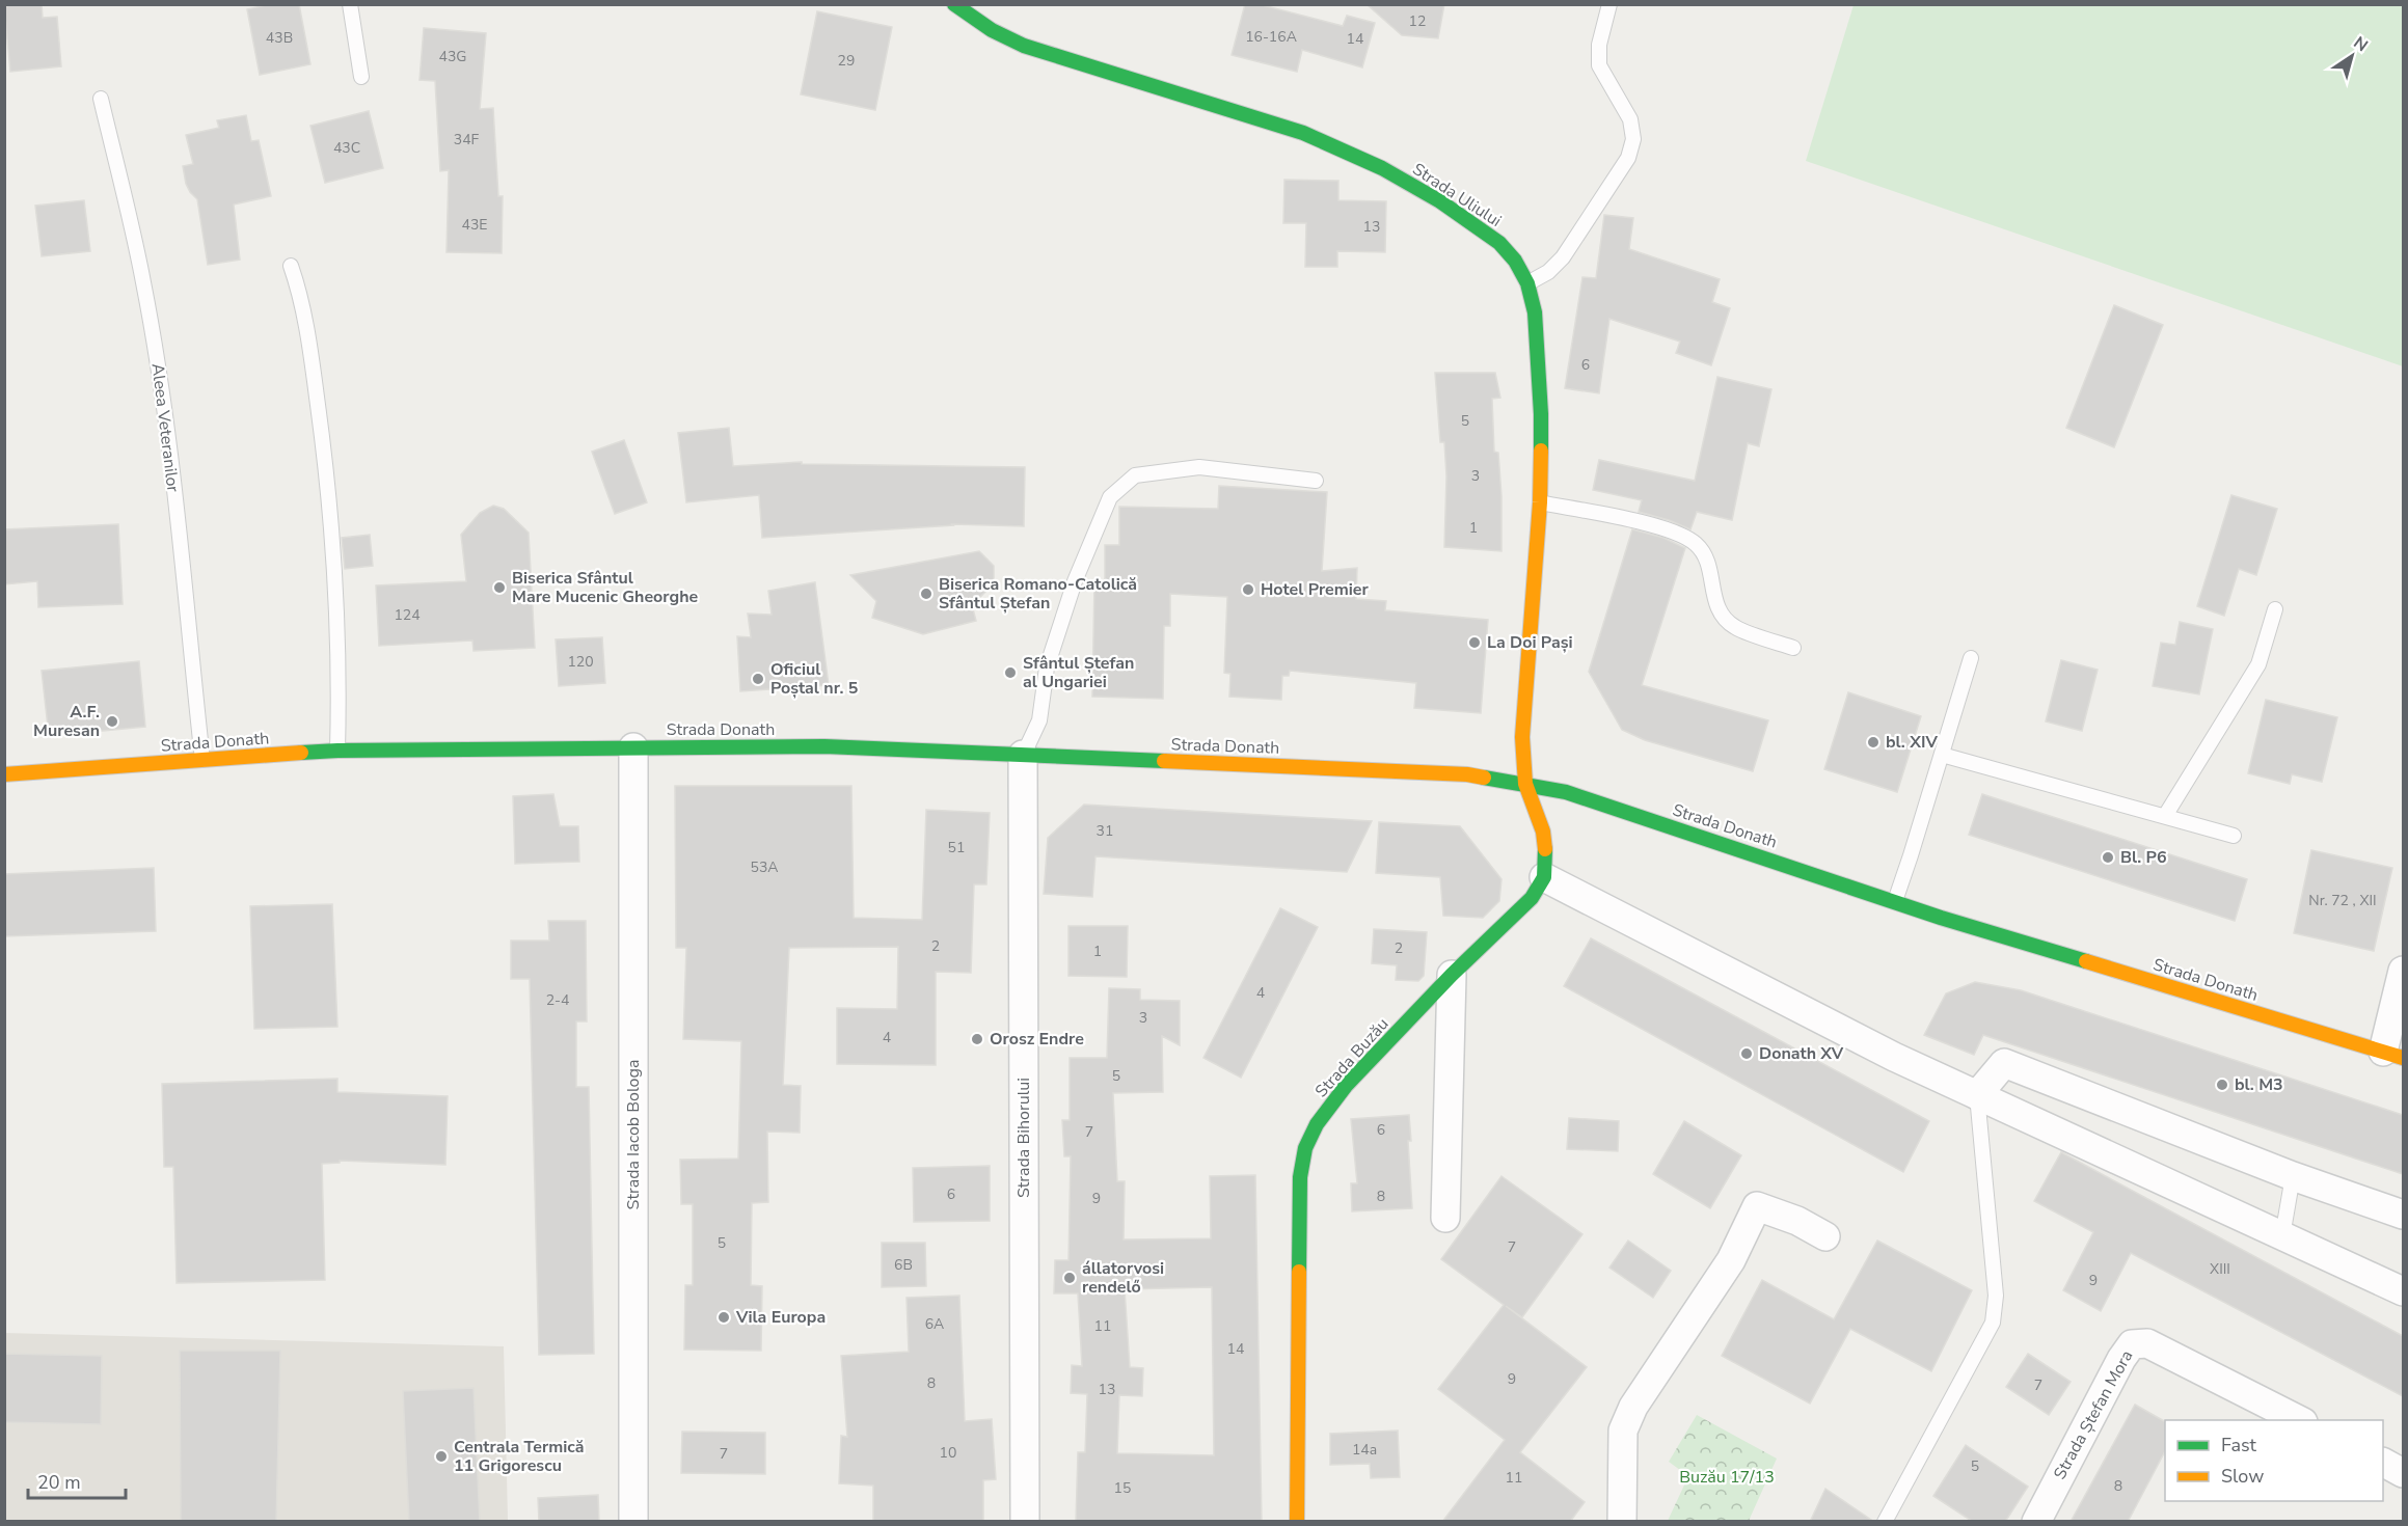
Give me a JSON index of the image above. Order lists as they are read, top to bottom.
{
  "streets": {
    "main road": ["Strada Uliului", "Strada Donath", "Strada Buzău"],
    "street": ["Strada Iacob Bologa", "Strada Bihorului", "Strada Ștefan Mora"],
    "lane": ["Aleea Veteranilor"]
  },
  "crossings": [
    ["Strada Uliului", "Strada Donath"],
    ["Aleea Veteranilor", "Strada Donath"],
    ["Strada Donath", "Strada Iacob Bologa"],
    ["Strada Donath", "Strada Bihorului"]
  ],
  "parks": ["Buzău 17/13"],
  "places": [
    "Biserica Sfântul Mare Mucenic Gheorghe",
    "Hotel Premier",
    "Biserica Romano-Catolică Sfântul Ștefan",
    "La Doi Pași",
    "Sfântul Ștefan al Ungariei",
    "Oficiul Poștal nr. 5",
    "A.F. Muresan",
    "bl. XIV",
    "Bl. P6",
    "Orosz Endre",
    "Donath XV",
    "bl. M3",
    "állatorvosi rendelő",
    "Vila Europa",
    "Centrala Termică 11 Grigorescu"
  ],
  "house_numbers": [
    "12",
    "16-16A",
    "43B",
    "14",
    "43G",
    "29",
    "34F",
    "43C",
    "43E",
    "13",
    "6",
    "5",
    "3",
    "1",
    "124",
    "120",
    "31",
    "51",
    "53A",
    "Nr. 72 , XII",
    "2",
    "2",
    "1",
    "4",
    "2-4",
    "3",
    "4",
    "5",
    "6",
    "7",
    "6",
    "8",
    "9",
    "5",
    "7",
    "6B",
    "XIII",
    "9",
    "6A",
    "11",
    "14",
    "9",
    "8",
    "7",
    "13",
    "14a",
    "10",
    "7",
    "5",
    "11",
    "8",
    "15"
  ],
  "legend": ["Fast", "Slow"],
  "scale_bar": "20 m",
  "north": "top right"
}
